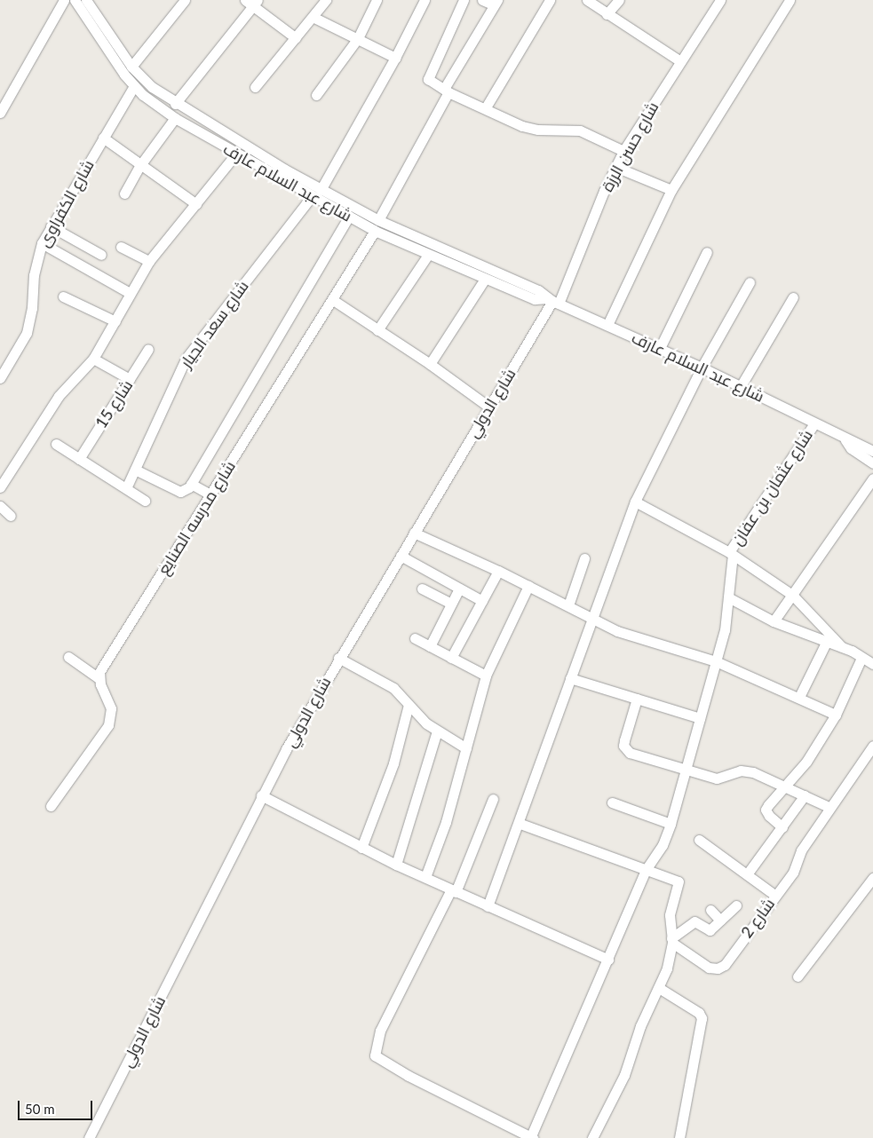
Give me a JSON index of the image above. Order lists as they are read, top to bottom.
{
  "streets": {
    "street": [
      "شارع حسن الرزة",
      "شارع عبد السلام عارف",
      "شارع الكفراوى",
      "شارع سعد الجيار",
      "شارع الدولي",
      "شارع 15",
      "شارع عثمان بن عفان",
      "شارع مدرسه الصنايع",
      "شارع 2"
    ]
  },
  "crossings": [
    ["شارع حسن الرزة", "شارع عبد السلام عارف"],
    ["شارع حسن الرزة", "شارع الدولي"],
    ["شارع عبد السلام عارف", "شارع الكفراوى"],
    ["شارع عبد السلام عارف", "شارع سعد الجيار"],
    ["شارع عبد السلام عارف", "شارع الدولي"],
    ["شارع عبد السلام عارف", "شارع عثمان بن عفان"],
    ["شارع عبد السلام عارف", "شارع مدرسه الصنايع"]
  ],
  "scale_bar": "50 m"
}
